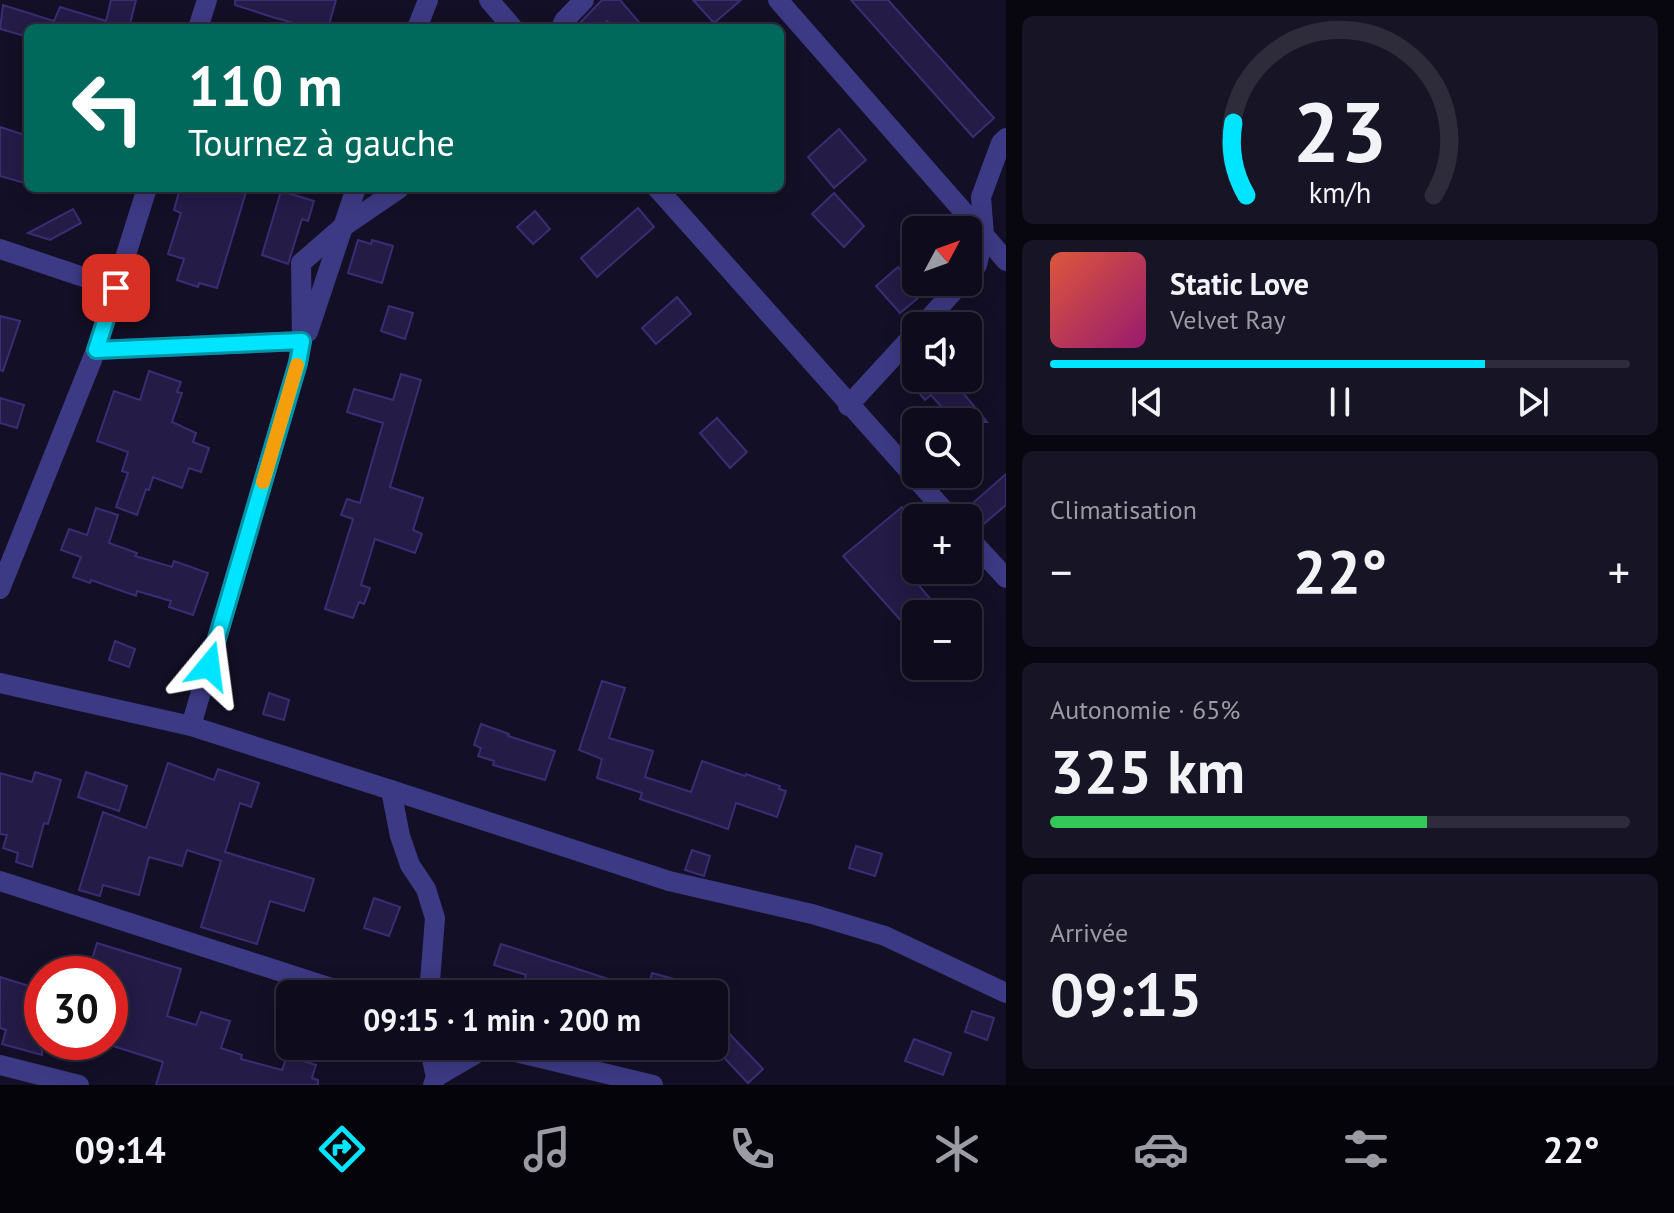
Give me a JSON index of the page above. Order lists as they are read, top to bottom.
{
  "north": "top right",
  "page": {
    "turn": ["110 m", "Tournez à gauche"],
    "map_buttons": ["+", "−"],
    "song": ["Static Love", "Velvet Ray"],
    "tile": [
      "Climatisation",
      ["Autonomie · 65%", "325 km"],
      ["Arrivée", "09:15"]
    ],
    "heat": ["−", "22°", "+"],
    "limit": "30",
    "trip": "09:15 · 1 min · 200 m",
    "tabs": ["09:14", "22°"],
    "gauge": ["23", "km/h"]
  }
}
